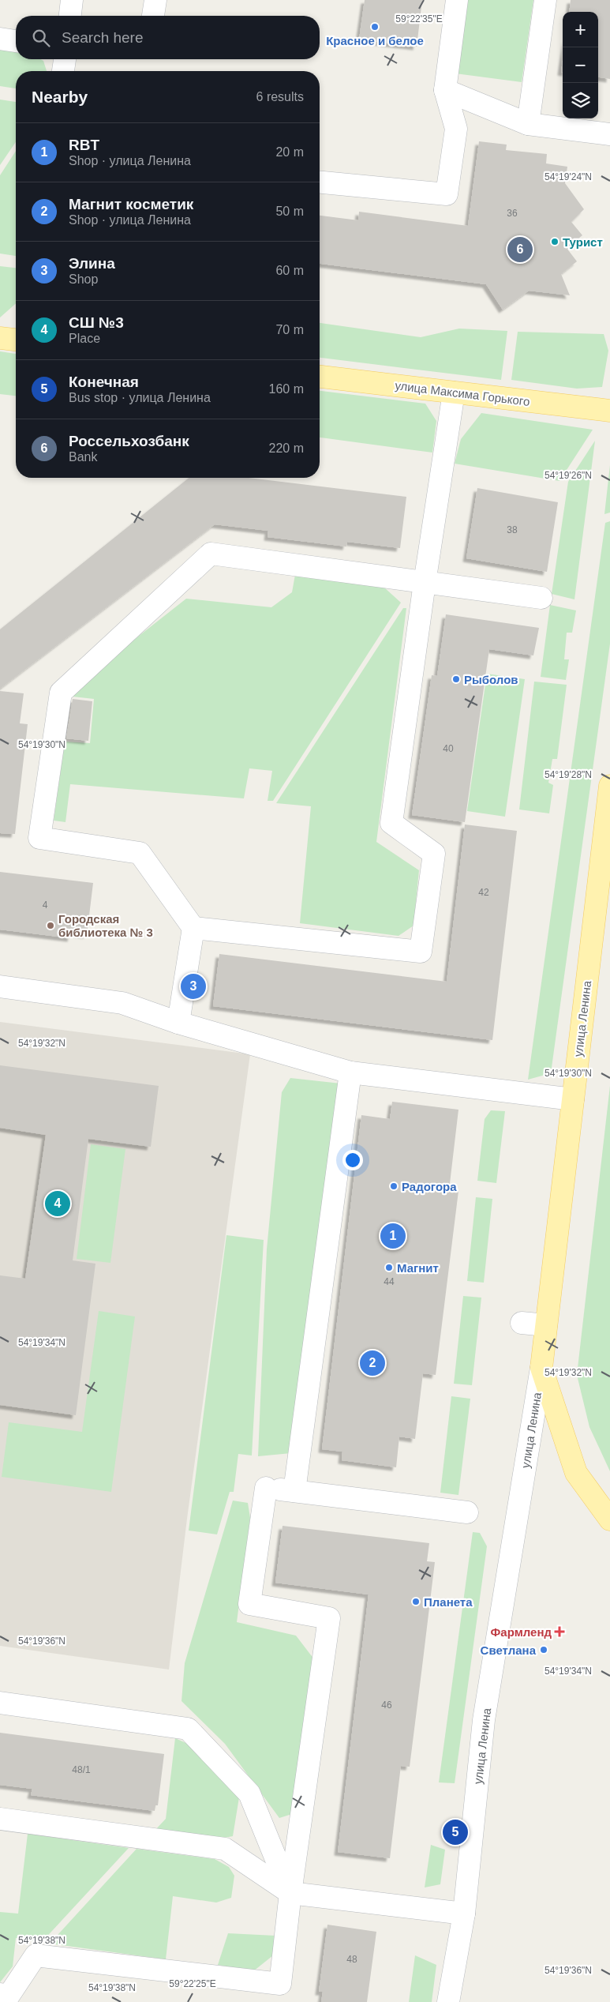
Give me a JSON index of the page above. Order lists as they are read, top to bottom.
{
  "streets": {
    "main road": ["улица Максима Горького", "улица Ленина"]
  },
  "places": {
    "other": [
      "Красное и белое",
      "Турист",
      "Рыболов",
      "Городская библиотека № 3",
      "Радогора",
      "Магнит",
      "Планета",
      "Светлана"
    ],
    "health": ["Фармленд"]
  },
  "house_numbers": [
    "36",
    "38",
    "40",
    "42",
    "4",
    "44",
    "46",
    "48/1",
    "48"
  ],
  "page": {
    "map_buttons": ["+", "−"],
    "search": "Search here",
    "heading": ["Nearby", "6 results"],
    "list": [
      {
        "mark": "1",
        "name": "RBT",
        "note": "Shop · улица Ленина",
        "value": "20 m"
      },
      {
        "mark": "2",
        "name": "Магнит косметик",
        "note": "Shop · улица Ленина",
        "value": "50 m"
      },
      {
        "mark": "3",
        "name": "Элина",
        "note": "Shop",
        "value": "60 m"
      },
      {
        "mark": "4",
        "name": "СШ №3",
        "note": "Place",
        "value": "70 m"
      },
      {
        "mark": "5",
        "name": "Конечная",
        "note": "Bus stop · улица Ленина",
        "value": "160 m"
      },
      {
        "mark": "6",
        "name": "Россельхозбанк",
        "note": "Bank",
        "value": "220 m"
      }
    ],
    "pins": [
      "6",
      "3",
      "4",
      "1",
      "2",
      "5"
    ]
  },
  "coordinates": [
    "59°22'35\"E",
    "54°19'24\"N",
    "54°19'26\"N",
    "54°19'30\"N",
    "54°19'28\"N",
    "54°19'32\"N",
    "54°19'34\"N",
    "54°19'36\"N",
    "54°19'38\"N",
    "59°22'25\"E"
  ]
}
